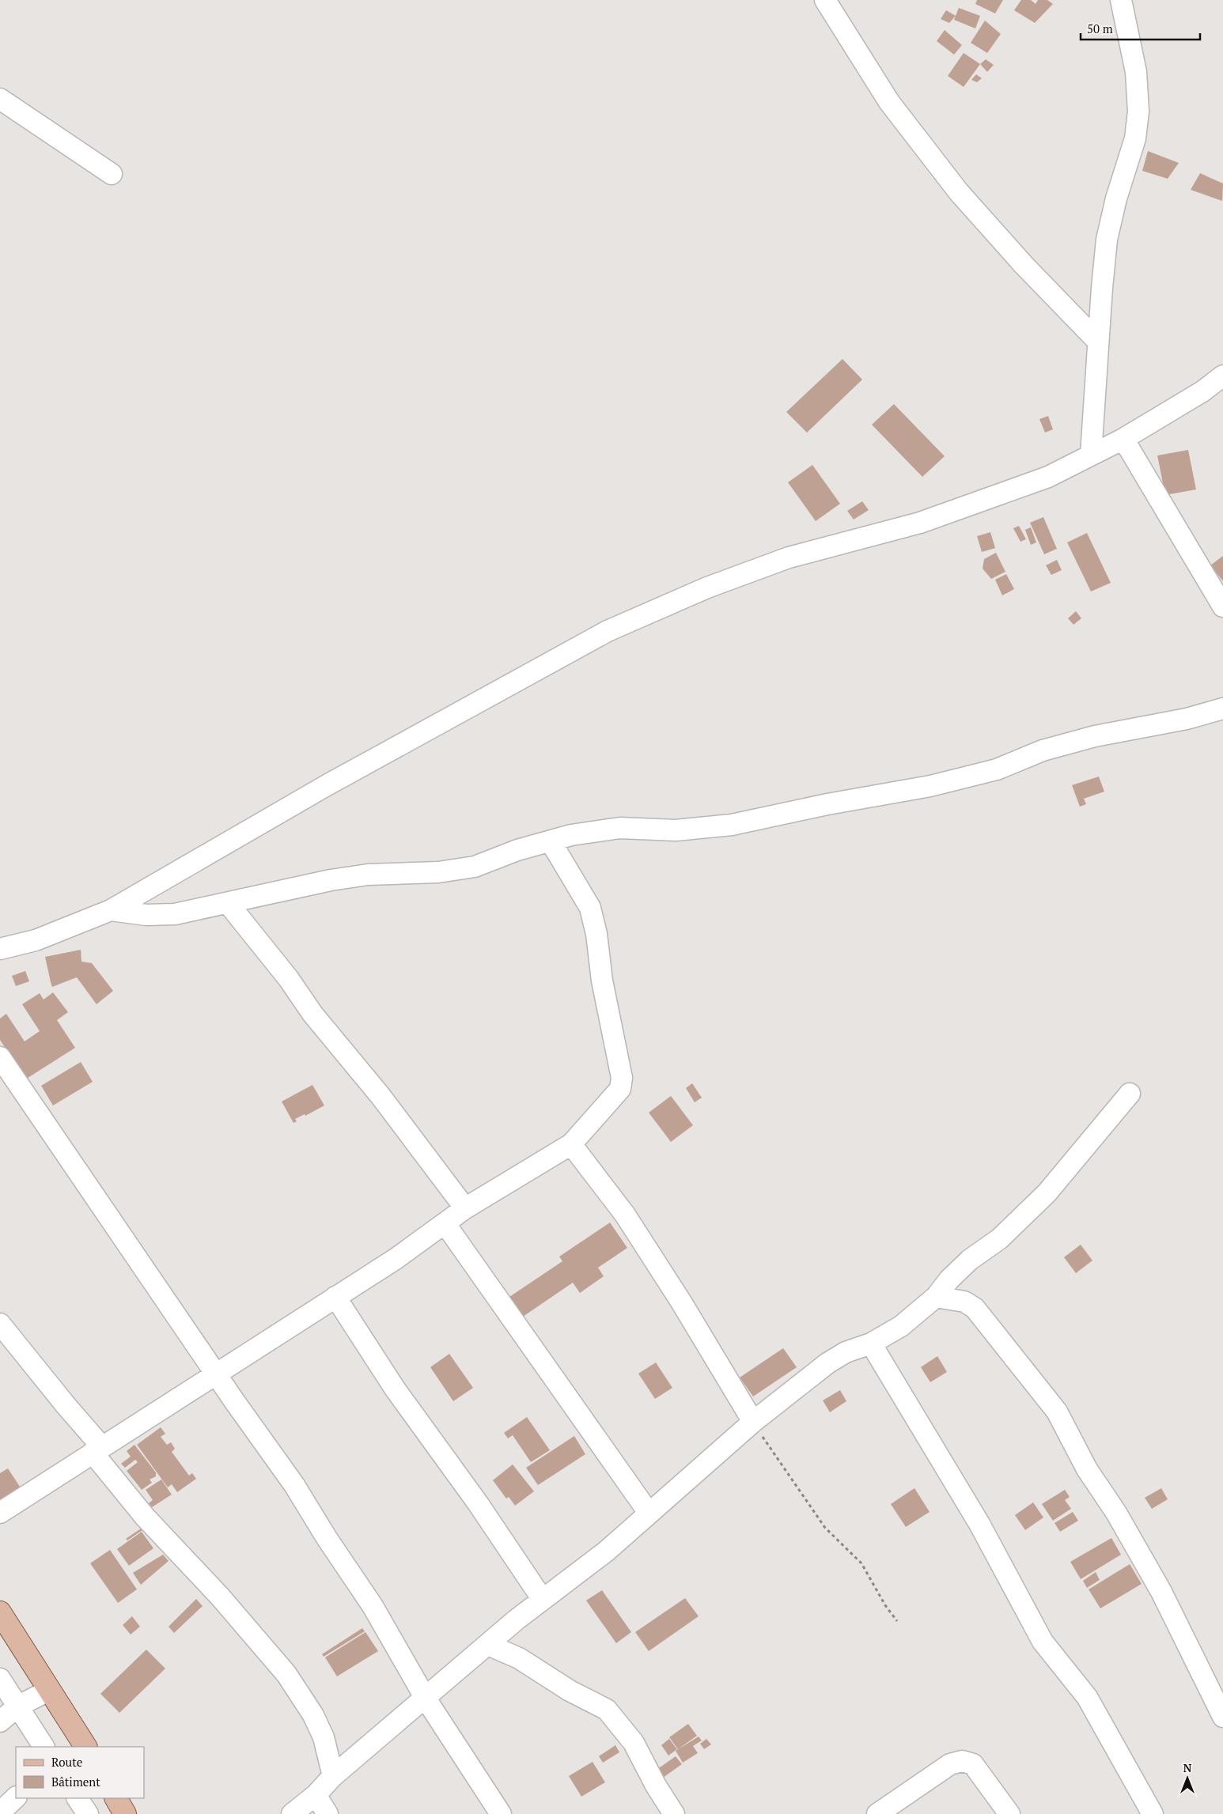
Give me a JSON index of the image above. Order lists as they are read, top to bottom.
{
  "legend": ["Route", "Bâtiment"],
  "scale_bar": "50 m",
  "north": "top"
}
